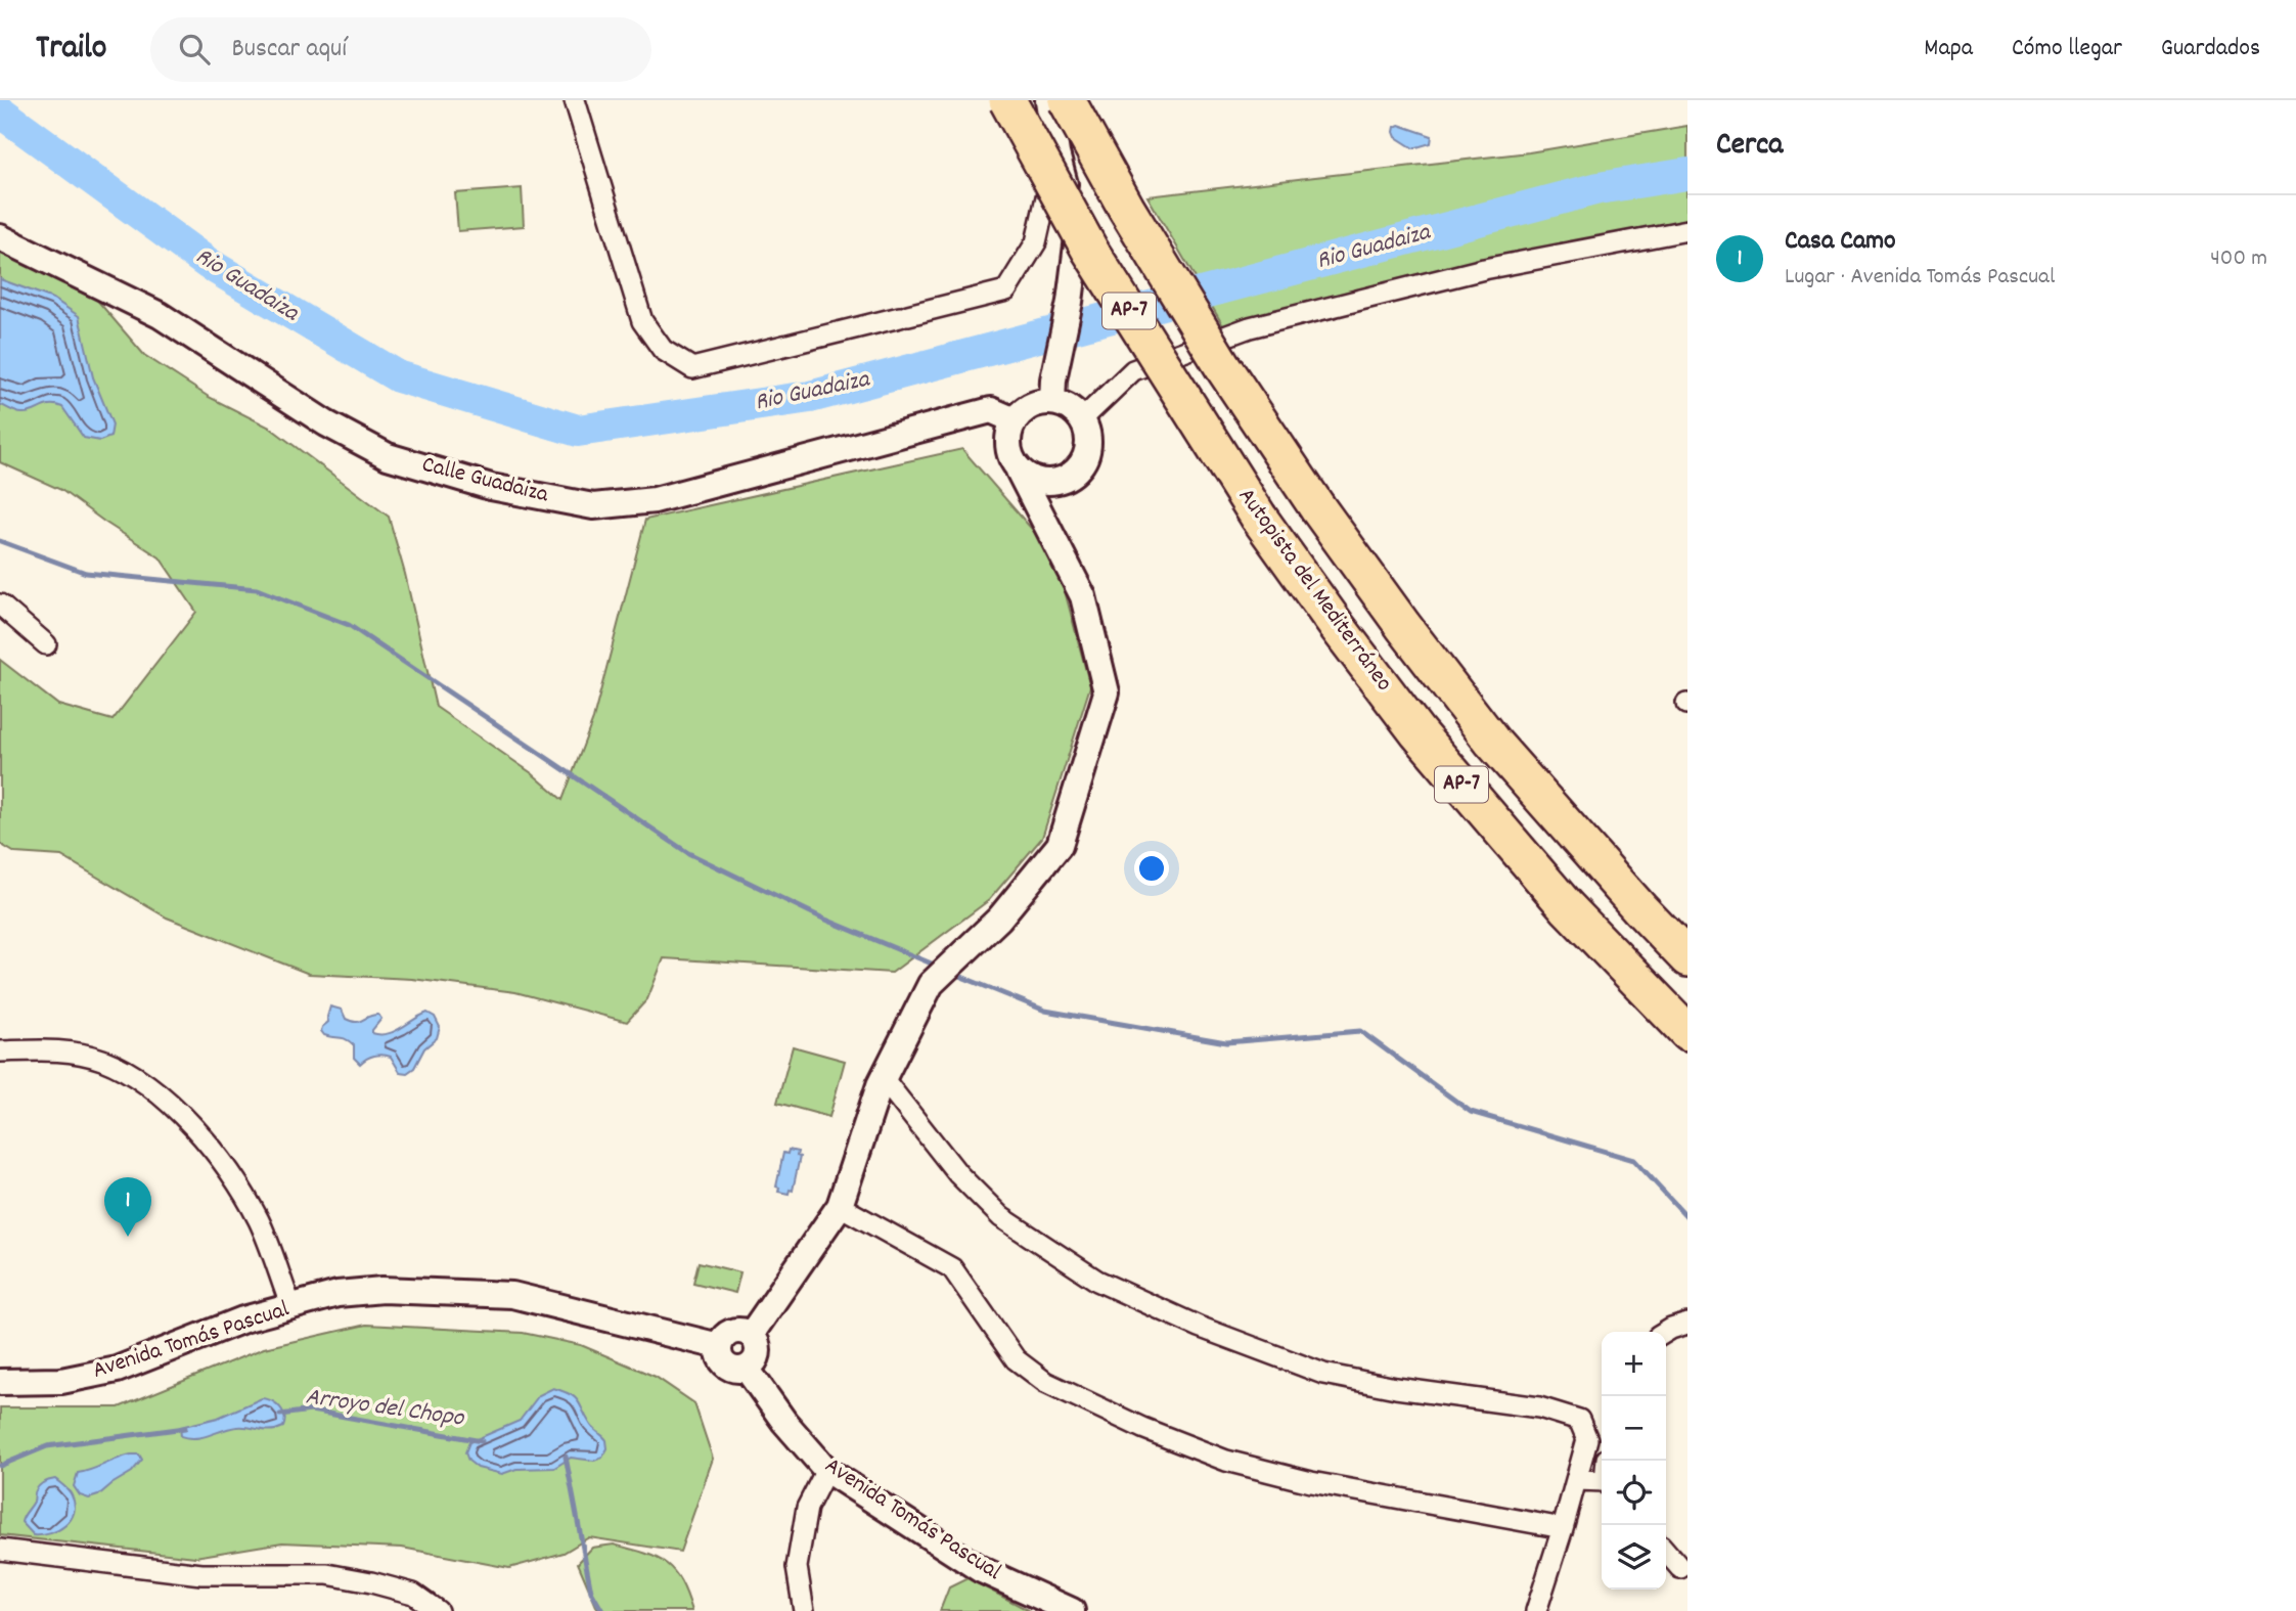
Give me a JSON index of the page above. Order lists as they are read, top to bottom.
{
  "streets": {
    "highway": ["AP-7", "Autopista del Mediterráneo"],
    "street": ["Calle Guadaiza", "Avenida Tomás Pascual"]
  },
  "water": ["Rio Guadaiza", "Arroyo del Chopo"],
  "page": {
    "header": "Trailo",
    "search": "Buscar aquí",
    "nav": ["Mapa", "Cómo llegar", "Guardados"],
    "heading": "Cerca",
    "list": [
      {
        "mark": "1",
        "name": "Casa Camo",
        "note": "Lugar · Avenida Tomás Pascual",
        "value": "400 m"
      }
    ],
    "pins": "1",
    "map_buttons": ["+", "−"]
  }
}
